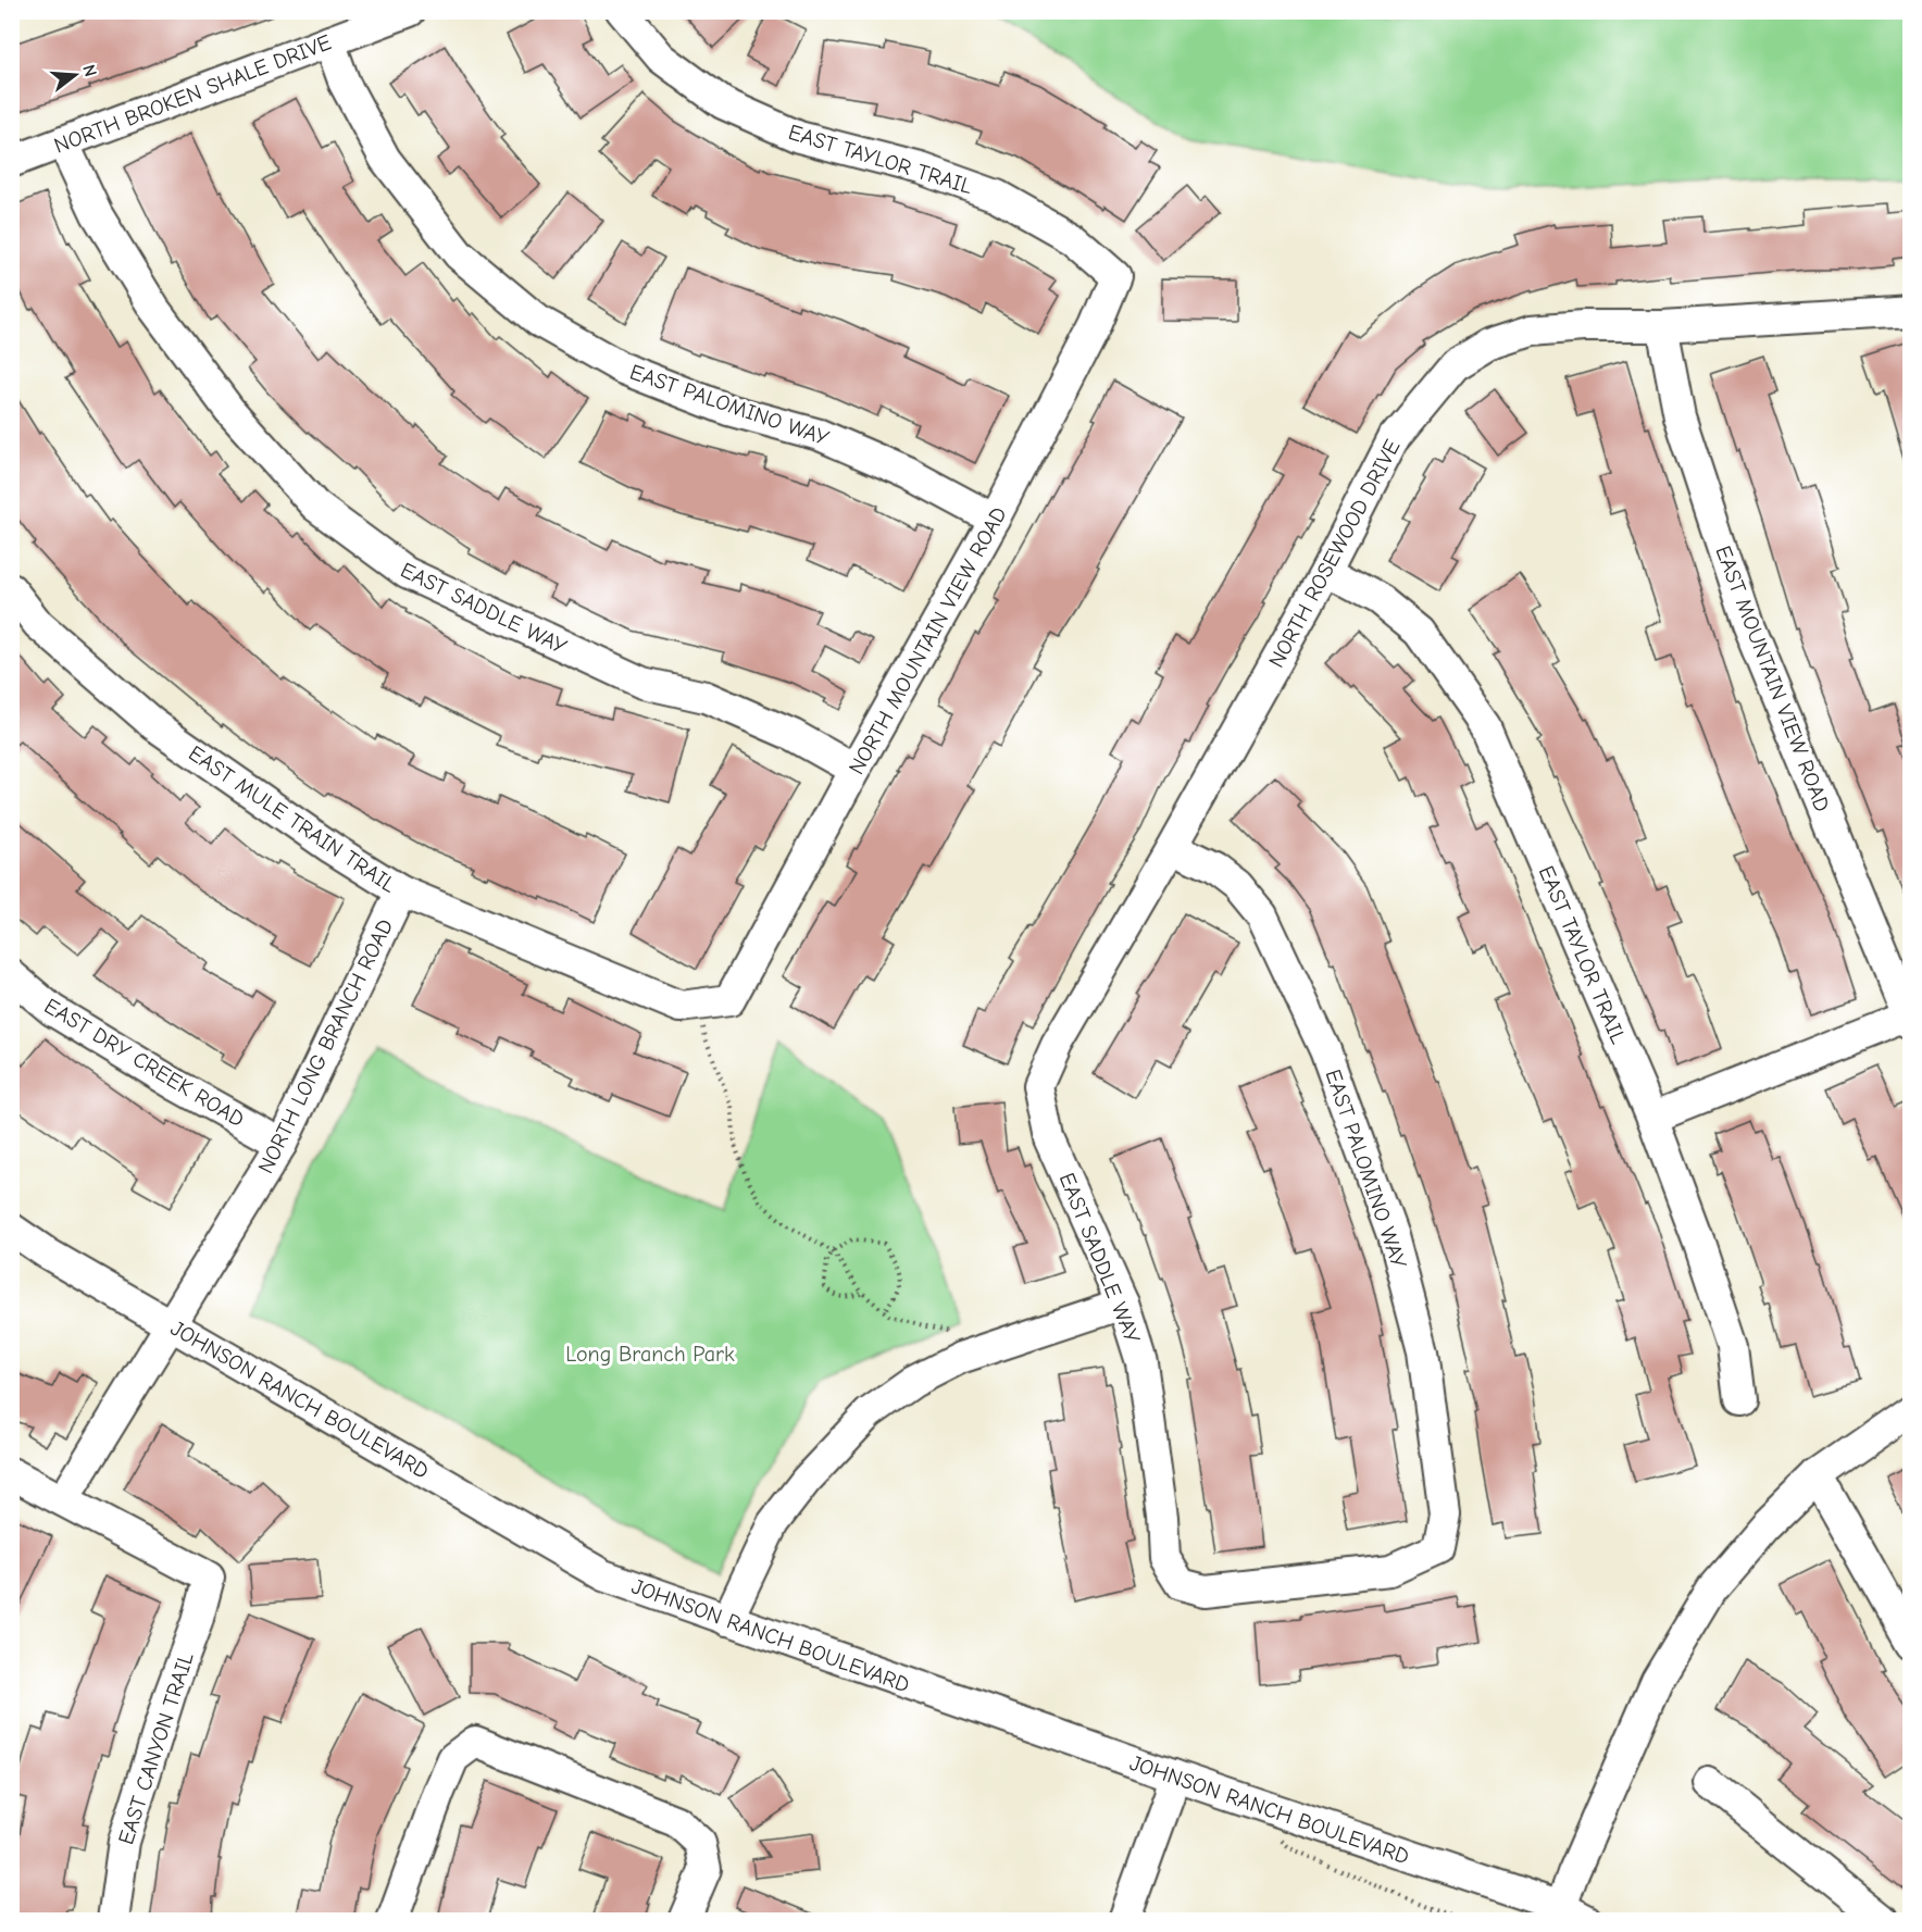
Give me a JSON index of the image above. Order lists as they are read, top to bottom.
{
  "streets": {
    "street": [
      "NORTH BROKEN SHALE DRIVE",
      "EAST TAYLOR TRAIL",
      "EAST PALOMINO WAY",
      "NORTH ROSEWOOD DRIVE",
      "EAST SADDLE WAY",
      "NORTH MOUNTAIN VIEW ROAD",
      "EAST MOUNTAIN VIEW ROAD",
      "EAST MULE TRAIN TRAIL",
      "NORTH LONG BRANCH ROAD",
      "EAST DRY CREEK ROAD",
      "JOHNSON RANCH BOULEVARD",
      "EAST CANYON TRAIL"
    ]
  },
  "crossings": [
    ["NORTH BROKEN SHALE DRIVE", "EAST PALOMINO WAY"],
    ["NORTH BROKEN SHALE DRIVE", "EAST SADDLE WAY"],
    ["EAST TAYLOR TRAIL", "NORTH ROSEWOOD DRIVE"],
    ["EAST TAYLOR TRAIL", "NORTH MOUNTAIN VIEW ROAD"],
    ["EAST PALOMINO WAY", "NORTH ROSEWOOD DRIVE"],
    ["EAST PALOMINO WAY", "EAST SADDLE WAY"],
    ["EAST PALOMINO WAY", "NORTH MOUNTAIN VIEW ROAD"],
    ["NORTH ROSEWOOD DRIVE", "EAST SADDLE WAY"],
    ["NORTH ROSEWOOD DRIVE", "EAST MOUNTAIN VIEW ROAD"],
    ["EAST SADDLE WAY", "NORTH MOUNTAIN VIEW ROAD"],
    ["NORTH MOUNTAIN VIEW ROAD", "EAST MULE TRAIN TRAIL"],
    ["EAST MULE TRAIN TRAIL", "NORTH LONG BRANCH ROAD"],
    ["NORTH LONG BRANCH ROAD", "EAST DRY CREEK ROAD"],
    ["NORTH LONG BRANCH ROAD", "JOHNSON RANCH BOULEVARD"],
    ["NORTH LONG BRANCH ROAD", "EAST CANYON TRAIL"]
  ],
  "parks": ["Long Branch Park"],
  "north": "right"
}
